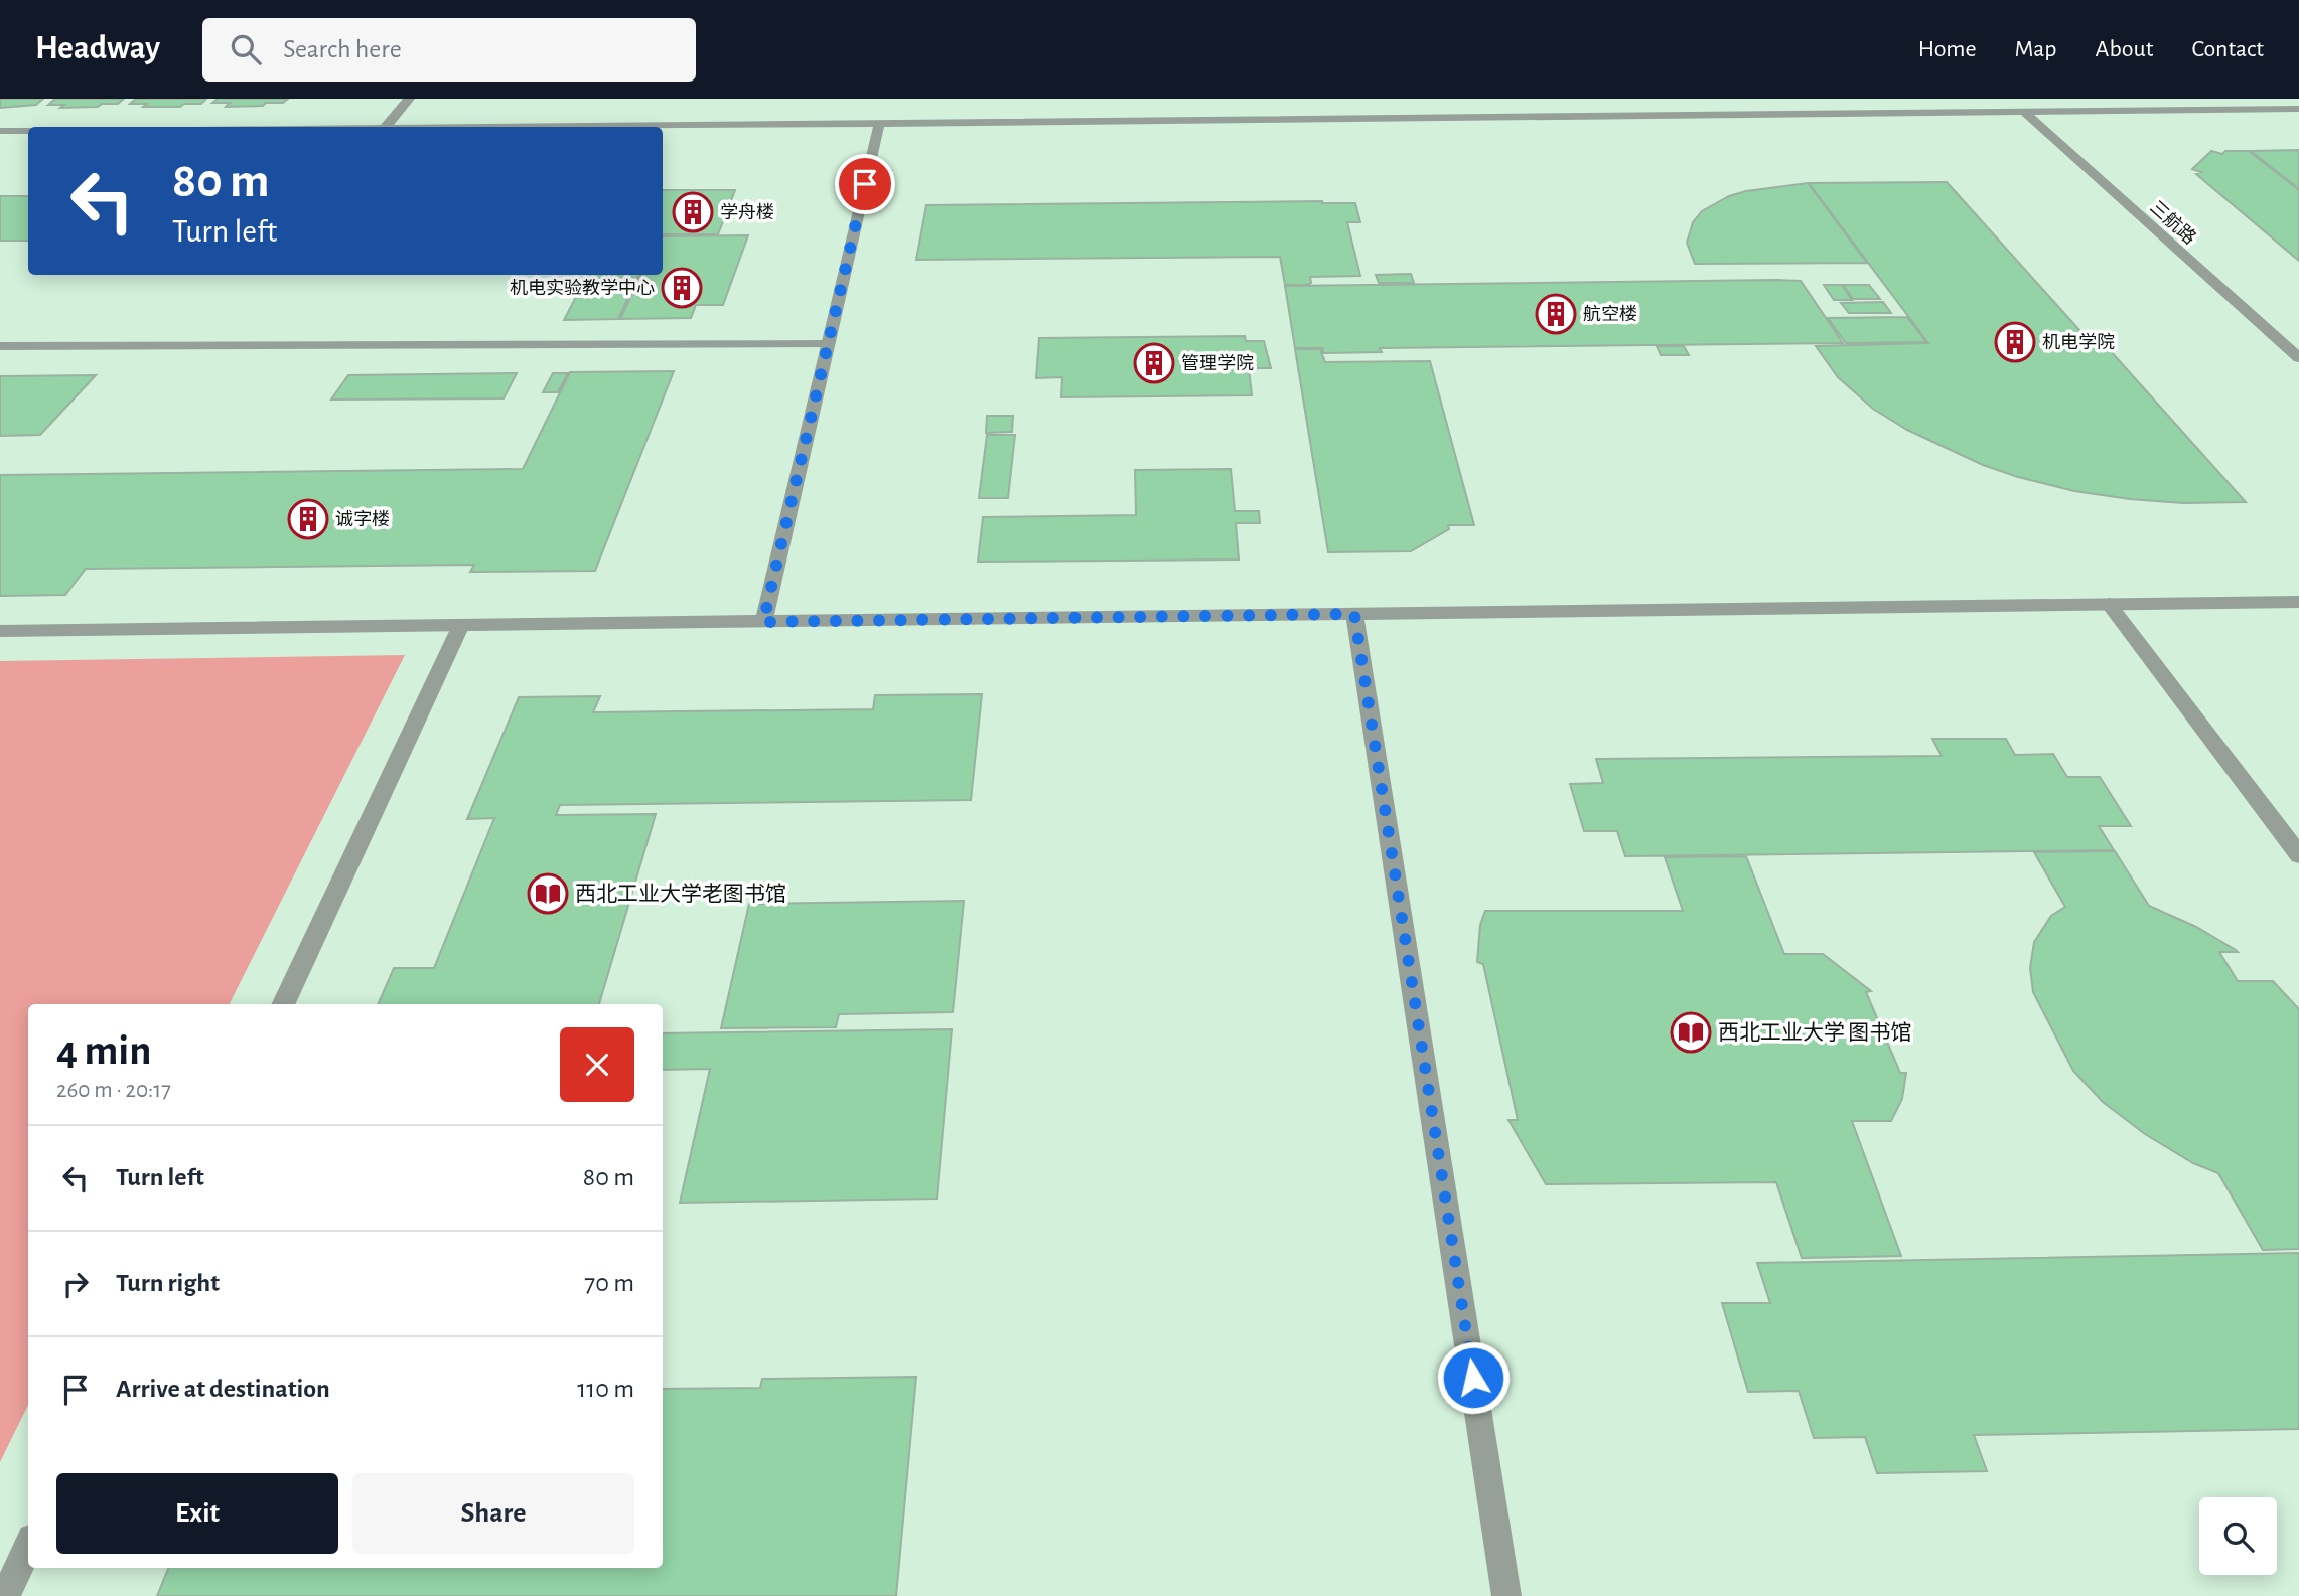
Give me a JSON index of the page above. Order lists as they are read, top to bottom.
{
  "streets": {
    "street": ["三航路"]
  },
  "places": {
    "building": [
      "学舟楼",
      "机电实验教学中心",
      "航空楼",
      "机电学院",
      "管理学院",
      "诚字楼"
    ],
    "library": ["西北工业大学老图书馆", "西北工业大学 图书馆"]
  },
  "page": {
    "header": "Headway",
    "search": "Search here",
    "nav": [
      "Home",
      "Map",
      "About",
      "Contact"
    ],
    "turn": ["80 m", "Turn left"],
    "heading": ["4 min", "260 m · 20:17"],
    "list": [
      {
        "name": "Turn left",
        "value": "80 m"
      },
      {
        "name": "Turn right",
        "value": "70 m"
      },
      {
        "name": "Arrive at destination",
        "value": "110 m"
      }
    ],
    "buttons": ["Exit", "Share"]
  }
}
